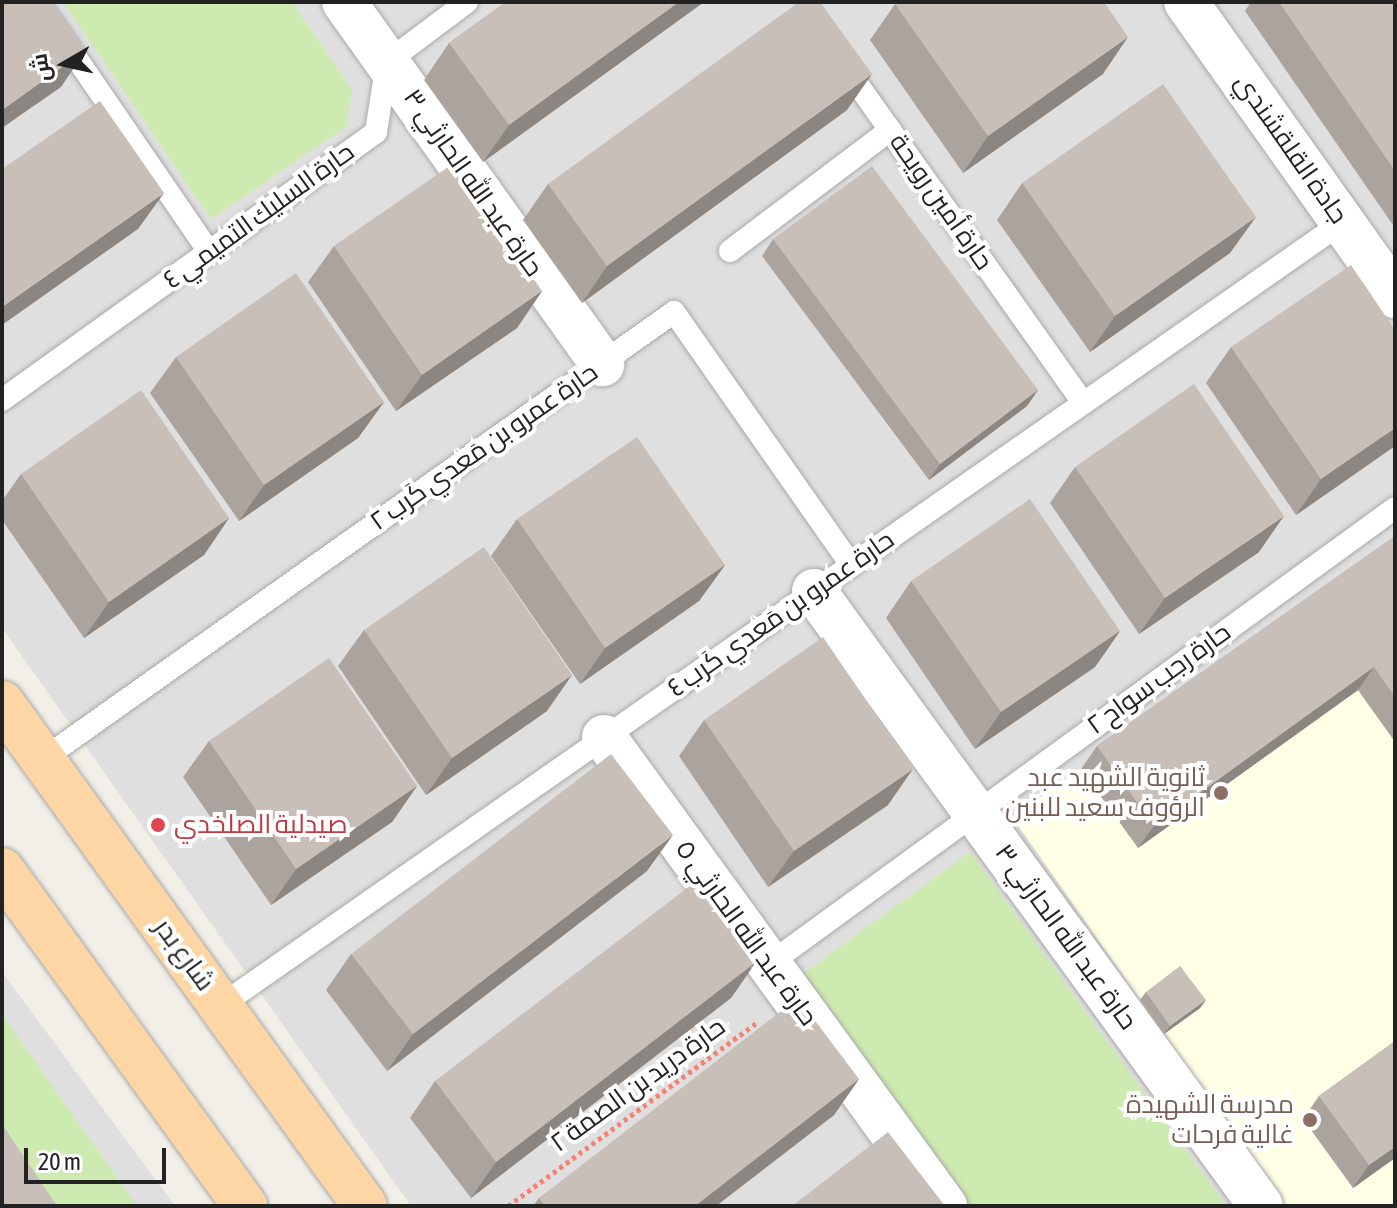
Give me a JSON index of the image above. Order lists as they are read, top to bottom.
{
  "streets": {
    "main road": ["شارع بدر"],
    "street": ["جادة القلقشندي", "حارة عبد الله الحارثي ٣", "حارة عبد الله الحارثي ٥"],
    "lane": [
      "حارة أمين رويحة",
      "حارة السليك التميمي ٤",
      "حارة عمرو بن مَعدي كَرب ٢",
      "حارة عمرو بن مَعدي كَرب ٤",
      "حارة رجب سواح ٢"
    ],
    "path": ["حارة دريد بن الصمة ٢"]
  },
  "crossings": [
    ["جادة القلقشندي", "حارة عمرو بن مَعدي كَرب ٤"],
    ["حارة عبد الله الحارثي ٣", "حارة السليك التميمي ٤"],
    ["حارة عبد الله الحارثي ٣", "حارة عمرو بن مَعدي كَرب ٢"],
    ["حارة عبد الله الحارثي ٣", "حارة عمرو بن مَعدي كَرب ٤"],
    ["حارة عبد الله الحارثي ٣", "حارة رجب سواح ٢"],
    ["حارة أمين رويحة", "حارة عمرو بن مَعدي كَرب ٤"],
    ["حارة عمرو بن مَعدي كَرب ٢", "حارة عمرو بن مَعدي كَرب ٤"],
    ["حارة عمرو بن مَعدي كَرب ٢", "شارع بدر"],
    ["حارة عمرو بن مَعدي كَرب ٤", "حارة عبد الله الحارثي ٥"],
    ["حارة عمرو بن مَعدي كَرب ٤", "شارع بدر"],
    ["حارة رجب سواح ٢", "حارة عبد الله الحارثي ٥"],
    ["حارة رجب سواح ٢", "حارة دريد بن الصمة ٢"],
    ["حارة عبد الله الحارثي ٥", "حارة دريد بن الصمة ٢"]
  ],
  "places": ["ثانوية الشهيد عبد الرؤوف سعيد للبنين", "صيدلية الصلخدي", "مدرسة الشهيدة غالية فرحات"],
  "scale_bar": "20 m",
  "north": "left"
}
